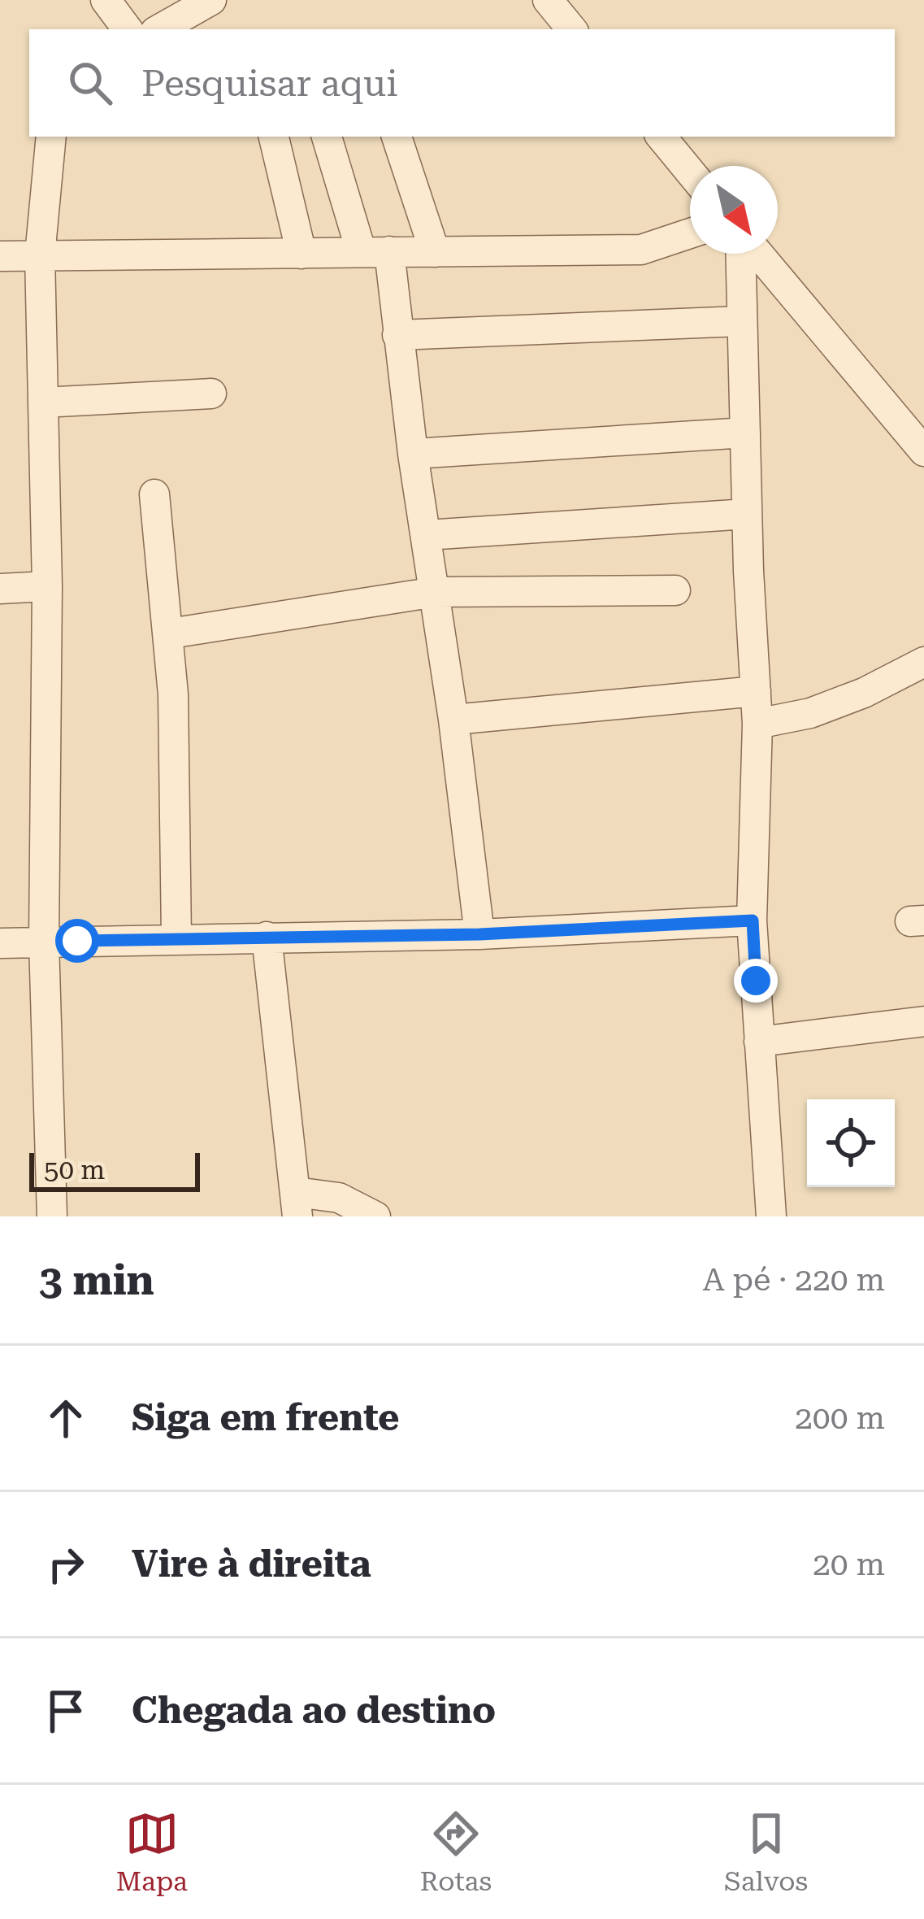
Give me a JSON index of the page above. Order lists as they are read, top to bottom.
{
  "scale_bar": "50 m",
  "north": "bottom right",
  "page": {
    "search": "Pesquisar aqui",
    "scale": "50 m",
    "heading": ["3 min", "A pé · 220 m"],
    "list": [
      ["Siga em frente", "200 m"],
      ["Vire à direita", "20 m"],
      "Chegada ao destino"
    ],
    "nav": ["Mapa", "Rotas", "Salvos"]
  }
}
